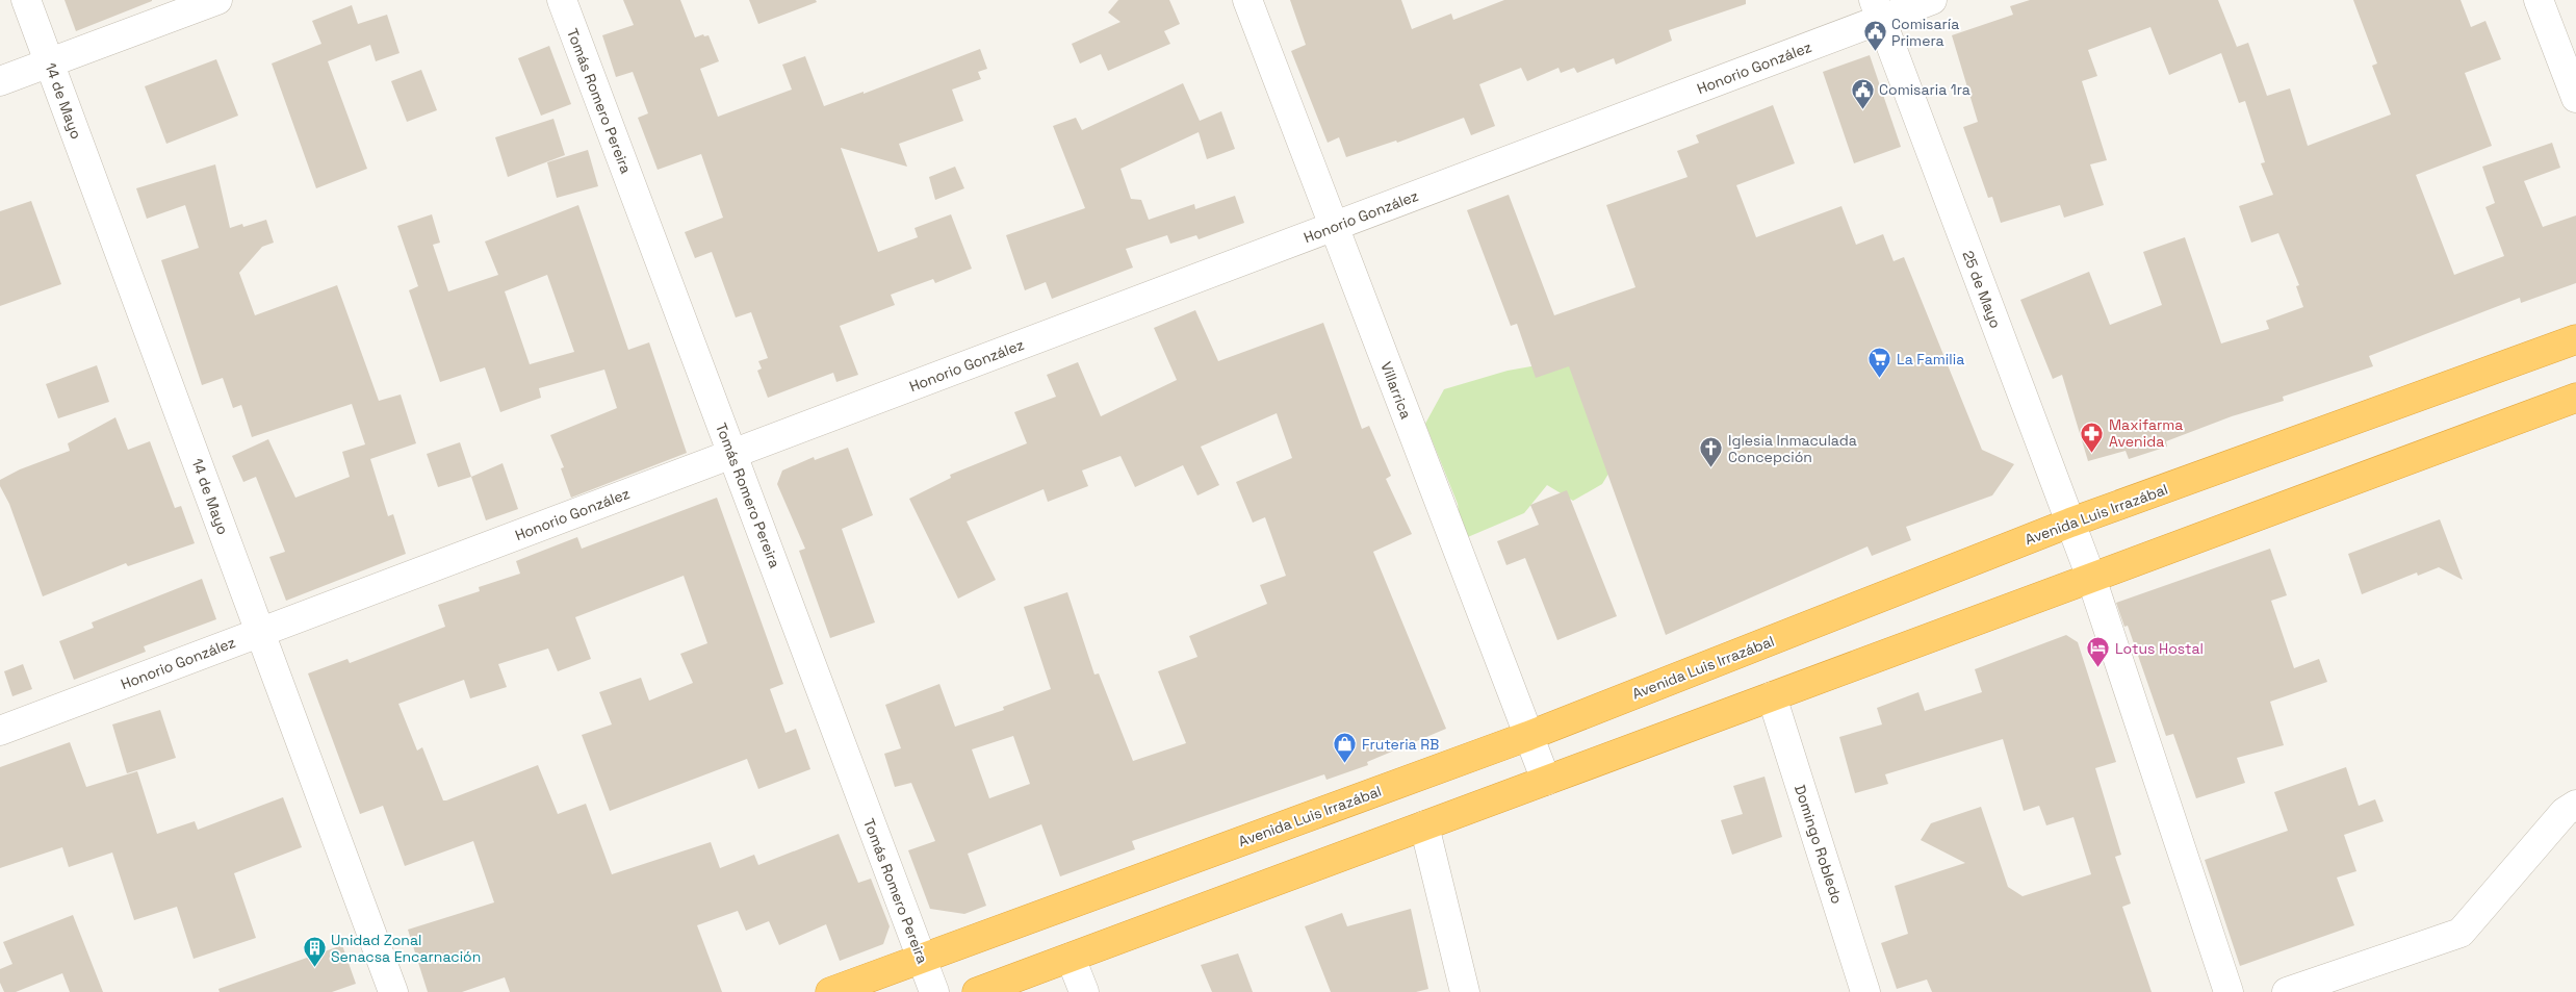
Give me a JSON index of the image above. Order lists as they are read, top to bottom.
{
  "streets": {
    "highway": ["Avenida Luis Irrazábal"],
    "street": [
      "Honorio González",
      "14 de Mayo",
      "Tomás Romero Pereira",
      "25 de Mayo",
      "Villarrica",
      "Domingo Robledo"
    ]
  },
  "crossings": [
    ["Honorio González", "14 de Mayo"],
    ["Honorio González", "Tomás Romero Pereira"],
    ["Honorio González", "25 de Mayo"],
    ["Honorio González", "Villarrica"],
    ["Tomás Romero Pereira", "Avenida Luis Irrazábal"],
    ["25 de Mayo", "Avenida Luis Irrazábal"],
    ["Villarrica", "Avenida Luis Irrazábal"]
  ],
  "places": {
    "public building": ["Comisaría Primera", "Comisaria 1ra"],
    "supermarket": ["La Familia"],
    "pharmacy": ["Maxifarma Avenida"],
    "church": ["Iglesia Inmaculada Concepción"],
    "hotel": ["Lotus Hostal"],
    "shop": ["Fruteria RB"],
    "building": ["Unidad Zonal Senacsa Encarnación"]
  }
}
